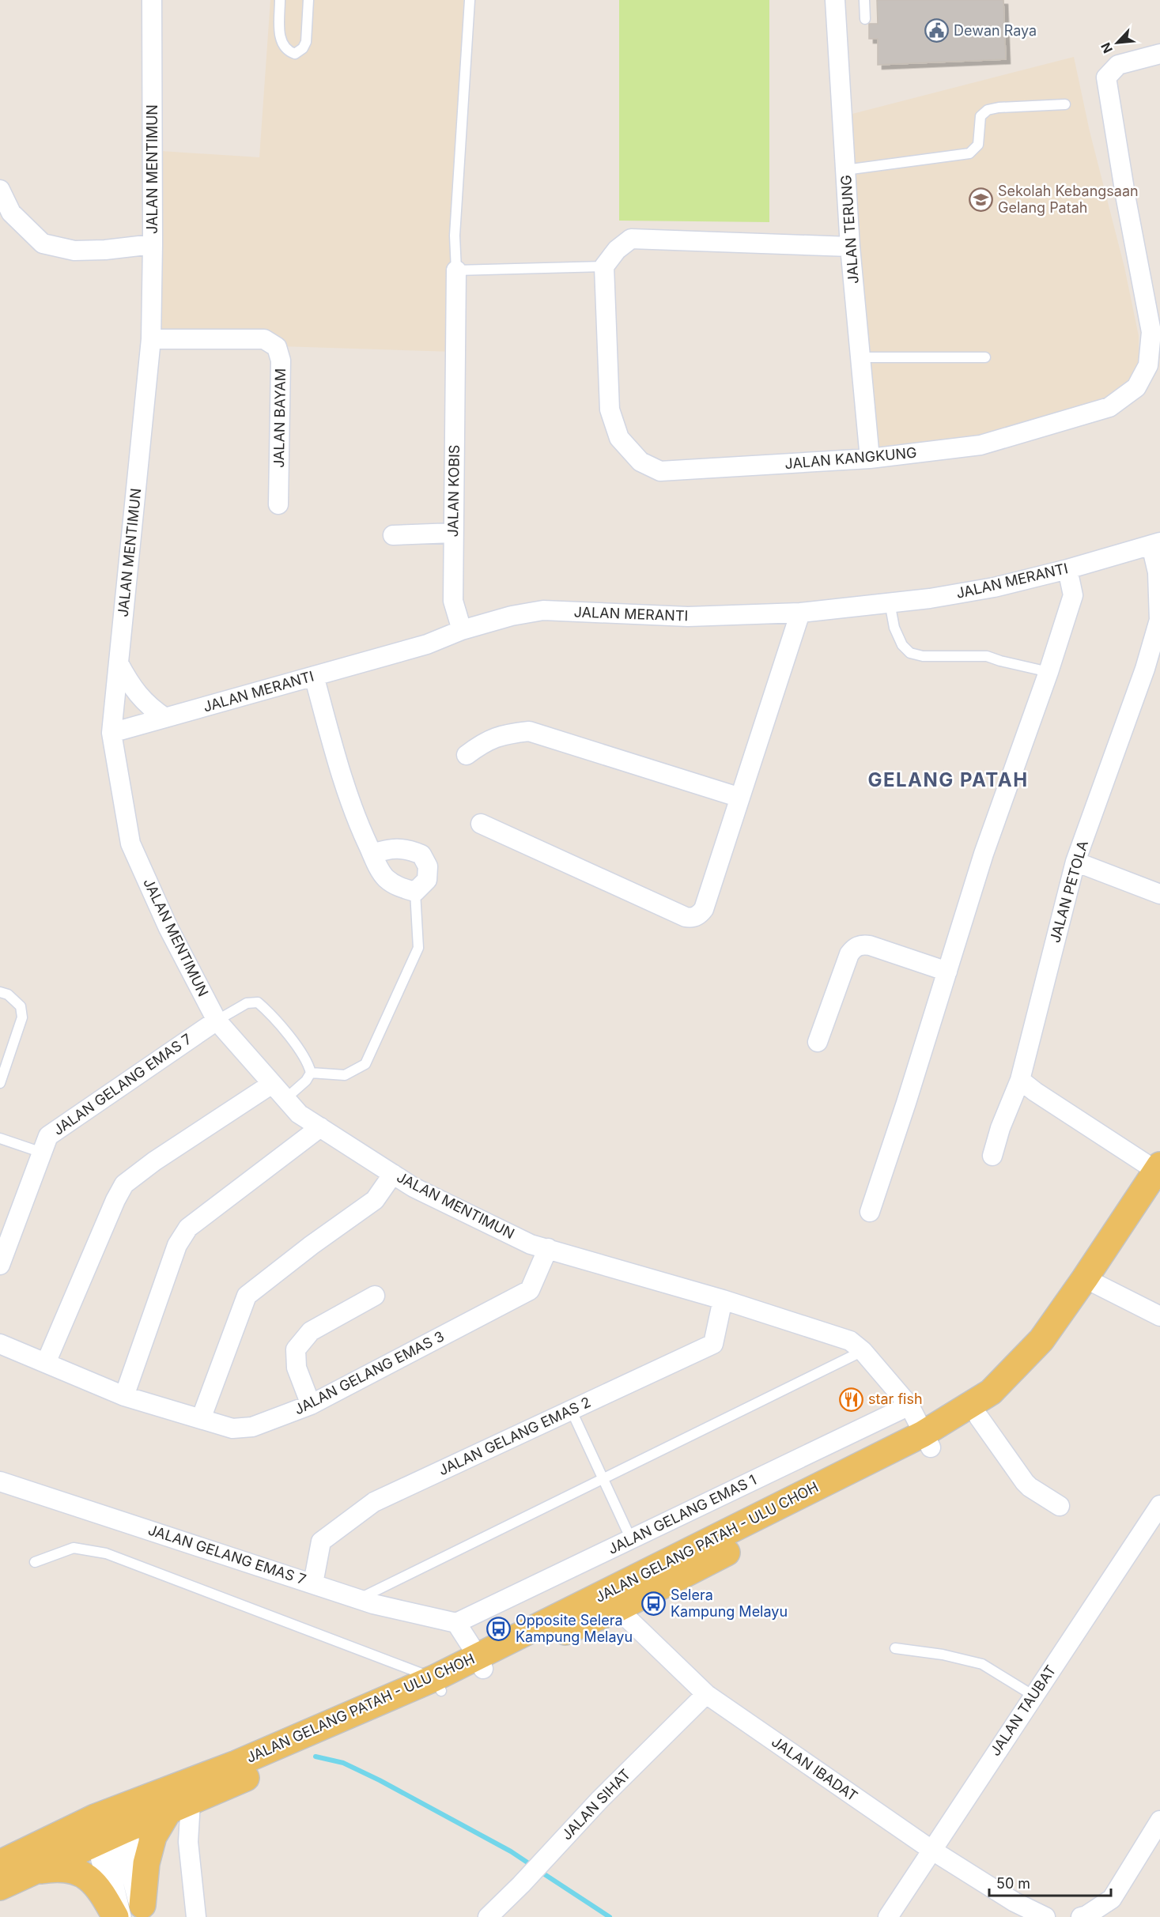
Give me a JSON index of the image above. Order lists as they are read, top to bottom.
{
  "streets": {
    "main road": ["JALAN GELANG PATAH - ULU CHOH"],
    "street": [
      "JALAN MENTIMUN",
      "JALAN TERUNG",
      "JALAN BAYAM",
      "JALAN KANGKUNG",
      "JALAN KOBIS",
      "JALAN MERANTI",
      "JALAN PETOLA",
      "JALAN GELANG EMAS 7",
      "JALAN GELANG EMAS 3",
      "JALAN GELANG EMAS 2",
      "JALAN GELANG EMAS 1",
      "JALAN TAUBAT",
      "JALAN IBADAT",
      "JALAN SIHAT"
    ]
  },
  "crossings": [
    ["JALAN MENTIMUN", "JALAN BAYAM"],
    ["JALAN MENTIMUN", "JALAN MERANTI"],
    ["JALAN MENTIMUN", "JALAN GELANG EMAS 7"],
    ["JALAN MENTIMUN", "JALAN GELANG EMAS 3"],
    ["JALAN MENTIMUN", "JALAN GELANG EMAS 2"],
    ["JALAN MENTIMUN", "JALAN GELANG EMAS 1"],
    ["JALAN MENTIMUN", "JALAN GELANG PATAH - ULU CHOH"],
    ["JALAN TERUNG", "JALAN KANGKUNG"],
    ["JALAN KOBIS", "JALAN MERANTI"],
    ["JALAN MERANTI", "JALAN PETOLA"],
    ["JALAN GELANG EMAS 7", "JALAN GELANG EMAS 2"],
    ["JALAN GELANG EMAS 7", "JALAN GELANG EMAS 1"],
    ["JALAN GELANG PATAH - ULU CHOH", "JALAN IBADAT"],
    ["JALAN TAUBAT", "JALAN IBADAT"],
    ["JALAN IBADAT", "JALAN SIHAT"]
  ],
  "districts": ["GELANG PATAH"],
  "places": {
    "public building": ["Dewan Raya"],
    "school or university": ["Sekolah Kebangsaan Gelang Patah"],
    "restaurant": ["star fish"],
    "bus stop": ["Selera Kampung Melayu", "Opposite Selera Kampung Melayu"]
  },
  "scale_bar": "50 m",
  "north": "bottom left"
}
